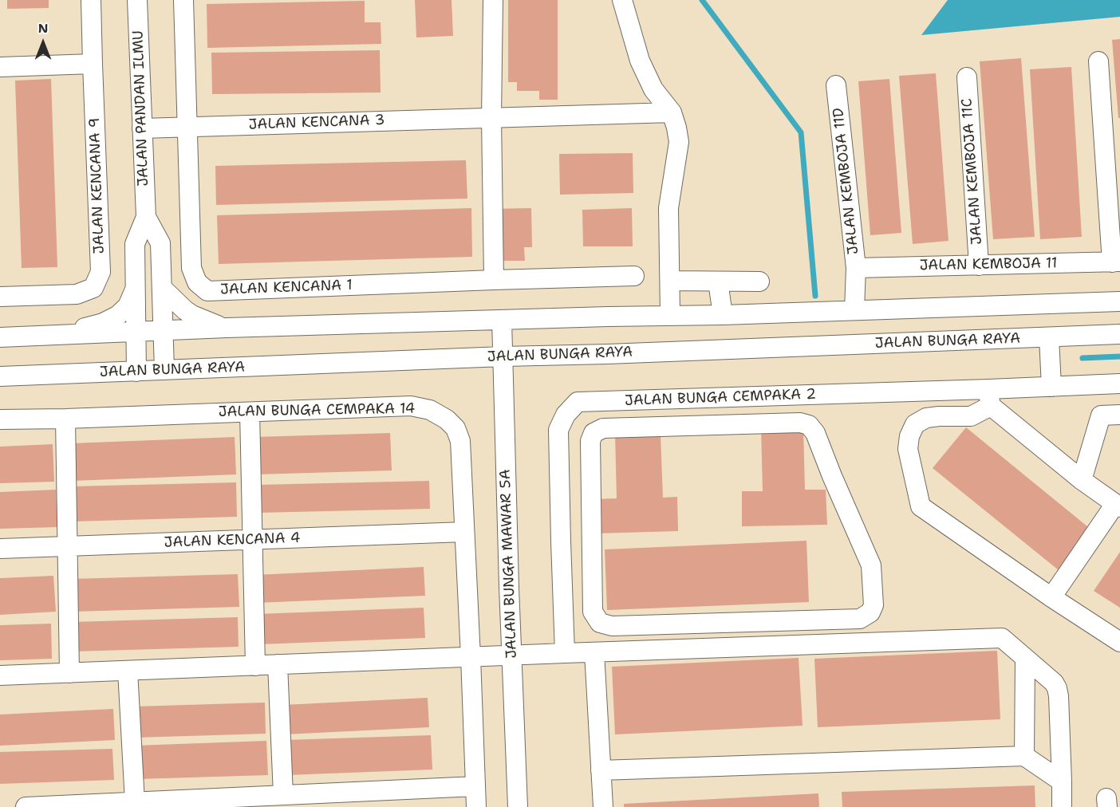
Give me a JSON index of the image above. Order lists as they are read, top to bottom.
{
  "streets": {
    "street": [
      "JALAN PANDAN ILMU",
      "JALAN KENCANA 3",
      "JALAN KEMBOJA 11C",
      "JALAN KEMBOJA 11D",
      "JALAN KENCANA 9",
      "JALAN KEMBOJA 11",
      "JALAN KENCANA 1",
      "JALAN BUNGA RAYA",
      "JALAN BUNGA CEMPAKA 2",
      "JALAN BUNGA CEMPAKA 14",
      "JALAN KENCANA 4",
      "JALAN BUNGA MAWAR 5A"
    ]
  },
  "crossings": [
    ["JALAN PANDAN ILMU", "JALAN KENCANA 3"],
    ["JALAN PANDAN ILMU", "JALAN BUNGA RAYA"],
    ["JALAN KENCANA 3", "JALAN KENCANA 1"],
    ["JALAN KEMBOJA 11C", "JALAN KEMBOJA 11"],
    ["JALAN KEMBOJA 11D", "JALAN KEMBOJA 11"],
    ["JALAN BUNGA RAYA", "JALAN BUNGA MAWAR 5A"],
    ["JALAN BUNGA CEMPAKA 14", "JALAN KENCANA 4"]
  ],
  "north": "top"
}
